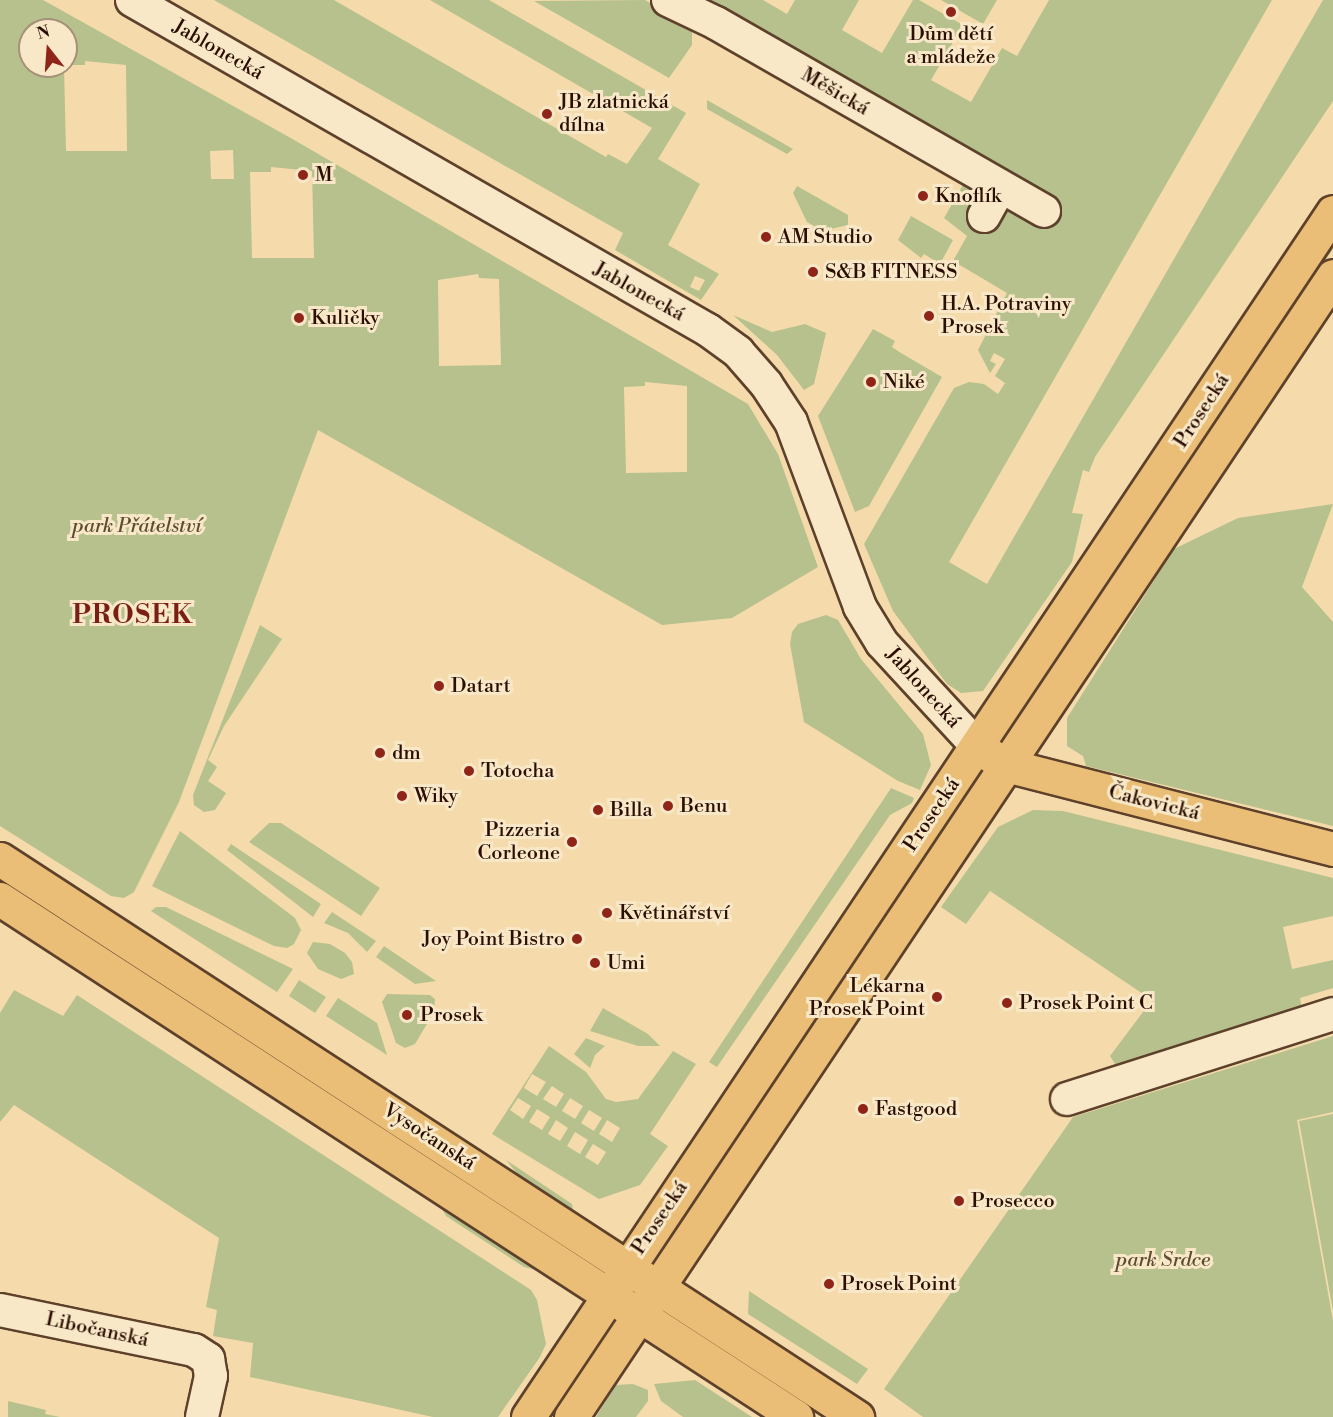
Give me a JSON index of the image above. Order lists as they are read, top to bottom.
{
  "streets": {
    "main road": ["Prosecká", "Čakovická", "Vysočanská"],
    "street": ["Jablonecká", "Měšická", "Libočanská"]
  },
  "crossings": [
    ["Jablonecká", "Prosecká"],
    ["Jablonecká", "Čakovická"],
    ["Prosecká", "Čakovická"],
    ["Prosecká", "Vysočanská"]
  ],
  "districts": ["PROSEK"],
  "parks": ["park Přátelství", "park Srdce"],
  "places": [
    "Dům dětí a mládeže",
    "JB zlatnická dílna",
    "M",
    "Knoflík",
    "AM Studio",
    "S&B FITNESS",
    "H.A. Potraviny Prosek",
    "Kuličky",
    "Niké",
    "Datart",
    "dm",
    "Totocha",
    "Wiky",
    "Benu",
    "Billa",
    "Pizzeria Corleone",
    "Květinářství",
    "Joy Point Bistro",
    "Umi",
    "Lékarna Prosek Point",
    "Prosek Point C",
    "Prosek",
    "Fastgood",
    "Prosecco",
    "Prosek Point"
  ],
  "north": "top"
}
